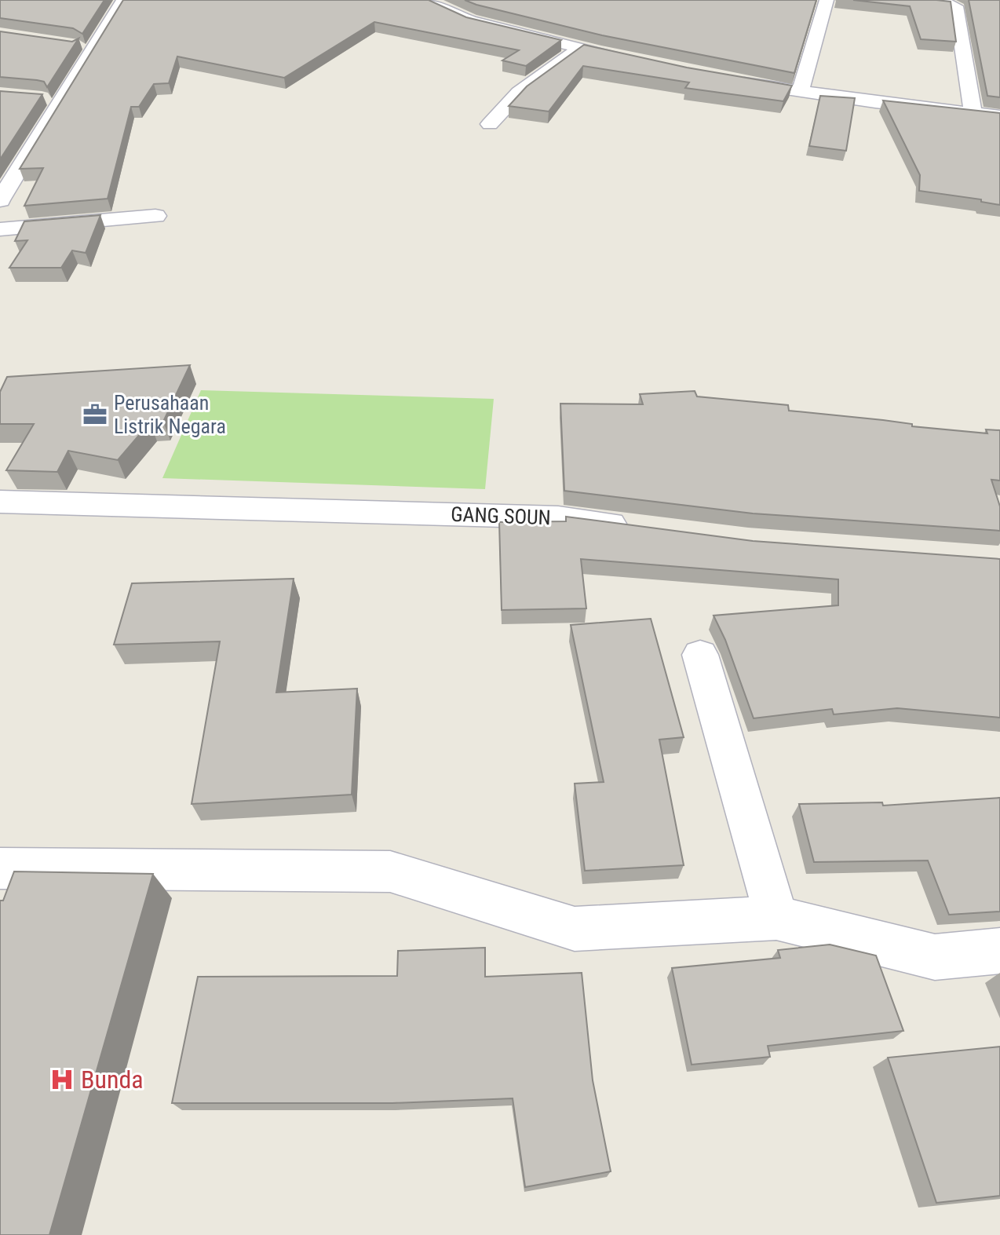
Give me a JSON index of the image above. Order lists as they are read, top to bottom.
{
  "streets": {
    "street": ["GANG SOUN"]
  },
  "places": {
    "office": ["Perusahaan Listrik Negara"],
    "hospital": ["Bunda"]
  }
}
